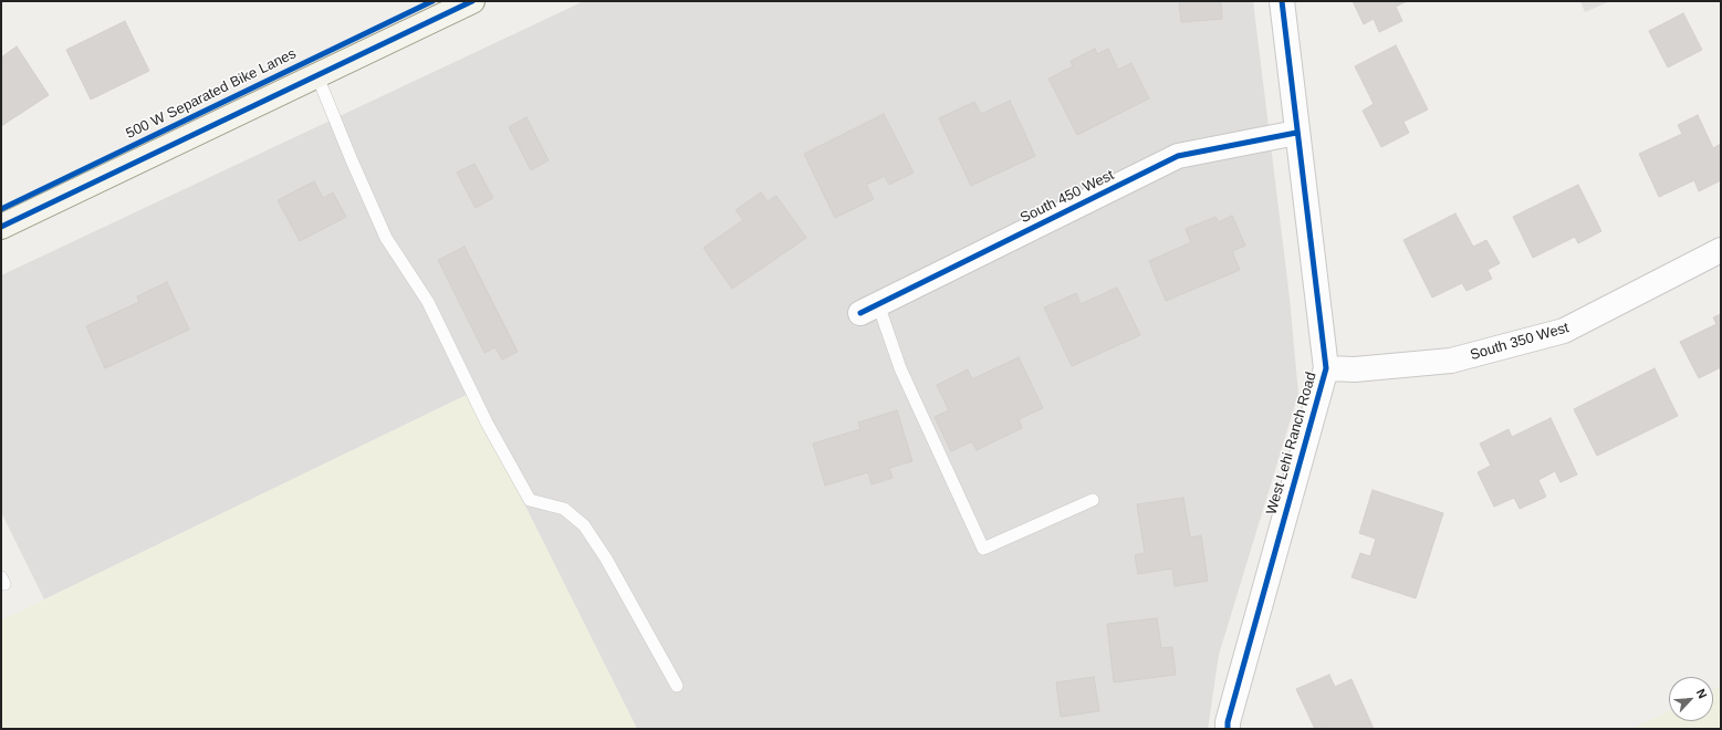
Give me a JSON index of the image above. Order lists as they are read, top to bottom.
{
  "streets": {
    "street": ["South 450 West", "South 350 West", "West Lehi Ranch Road"],
    "cycle path": ["500 W Separated Bike Lanes"]
  },
  "crossings": [
    ["South 450 West", "West Lehi Ranch Road"],
    ["South 350 West", "West Lehi Ranch Road"]
  ],
  "north": "top right"
}
